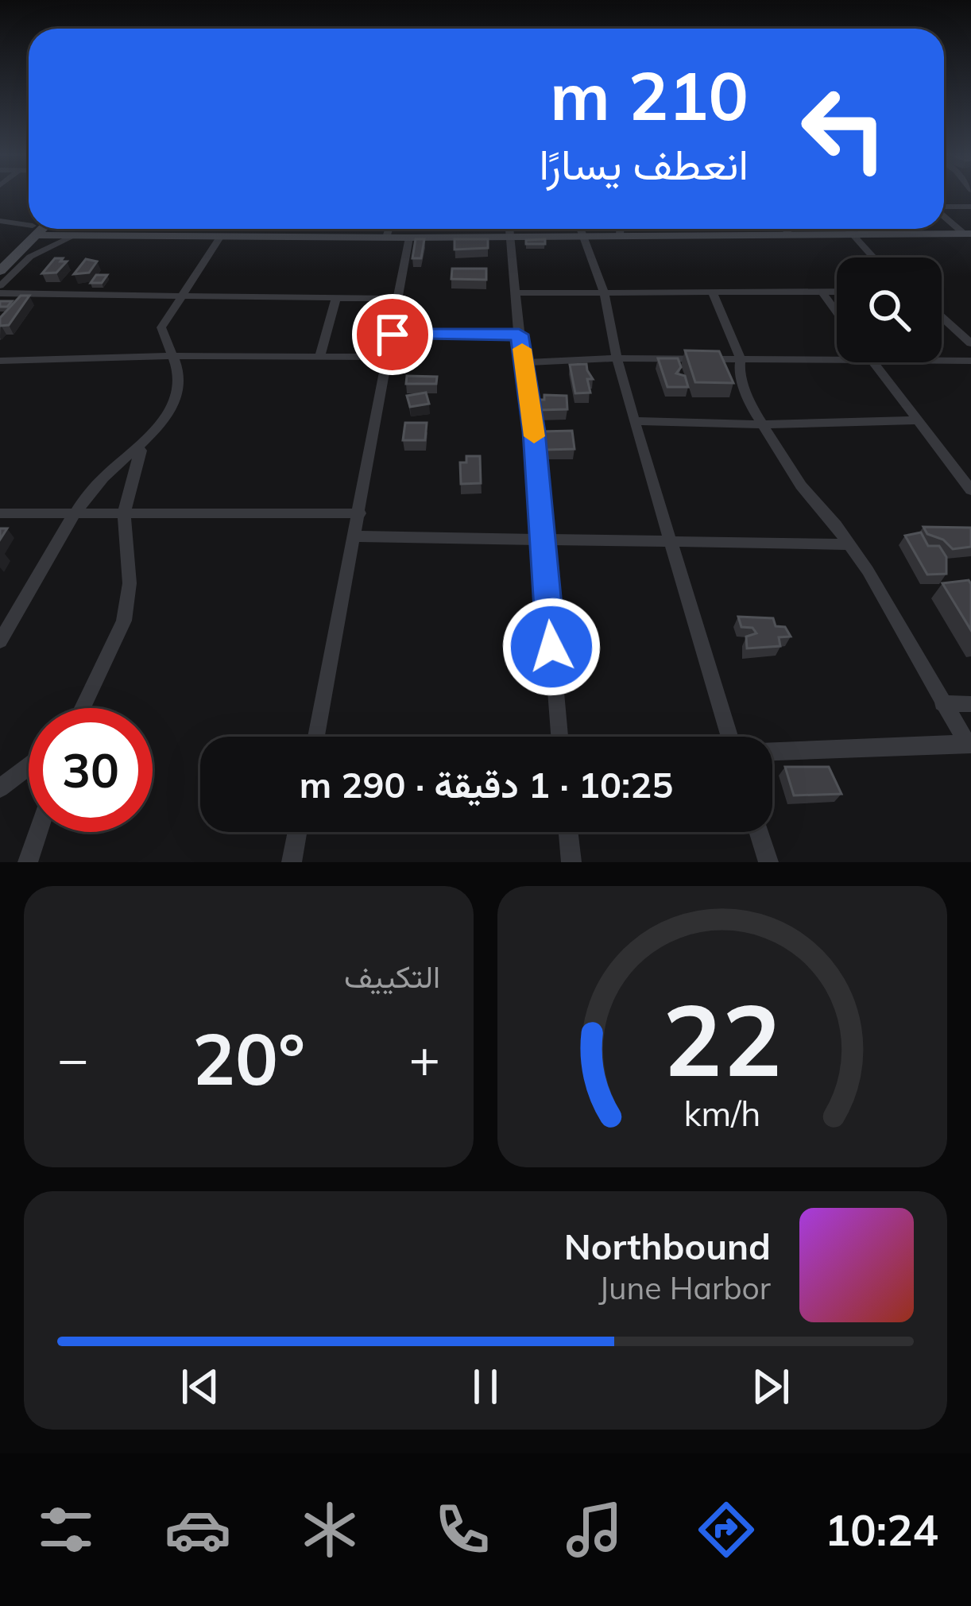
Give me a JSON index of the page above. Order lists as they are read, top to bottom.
{
  "page": {
    "turn": ["210 m", "انعطف يسارًا"],
    "limit": "30",
    "trip": "10:25 · 1 دقيقة · 290 m",
    "tile": "التكييف",
    "heat": ["−", "20°", "+"],
    "song": ["Northbound", "June Harbor"],
    "tabs": "10:24",
    "gauge": ["22", "km/h"]
  }
}
